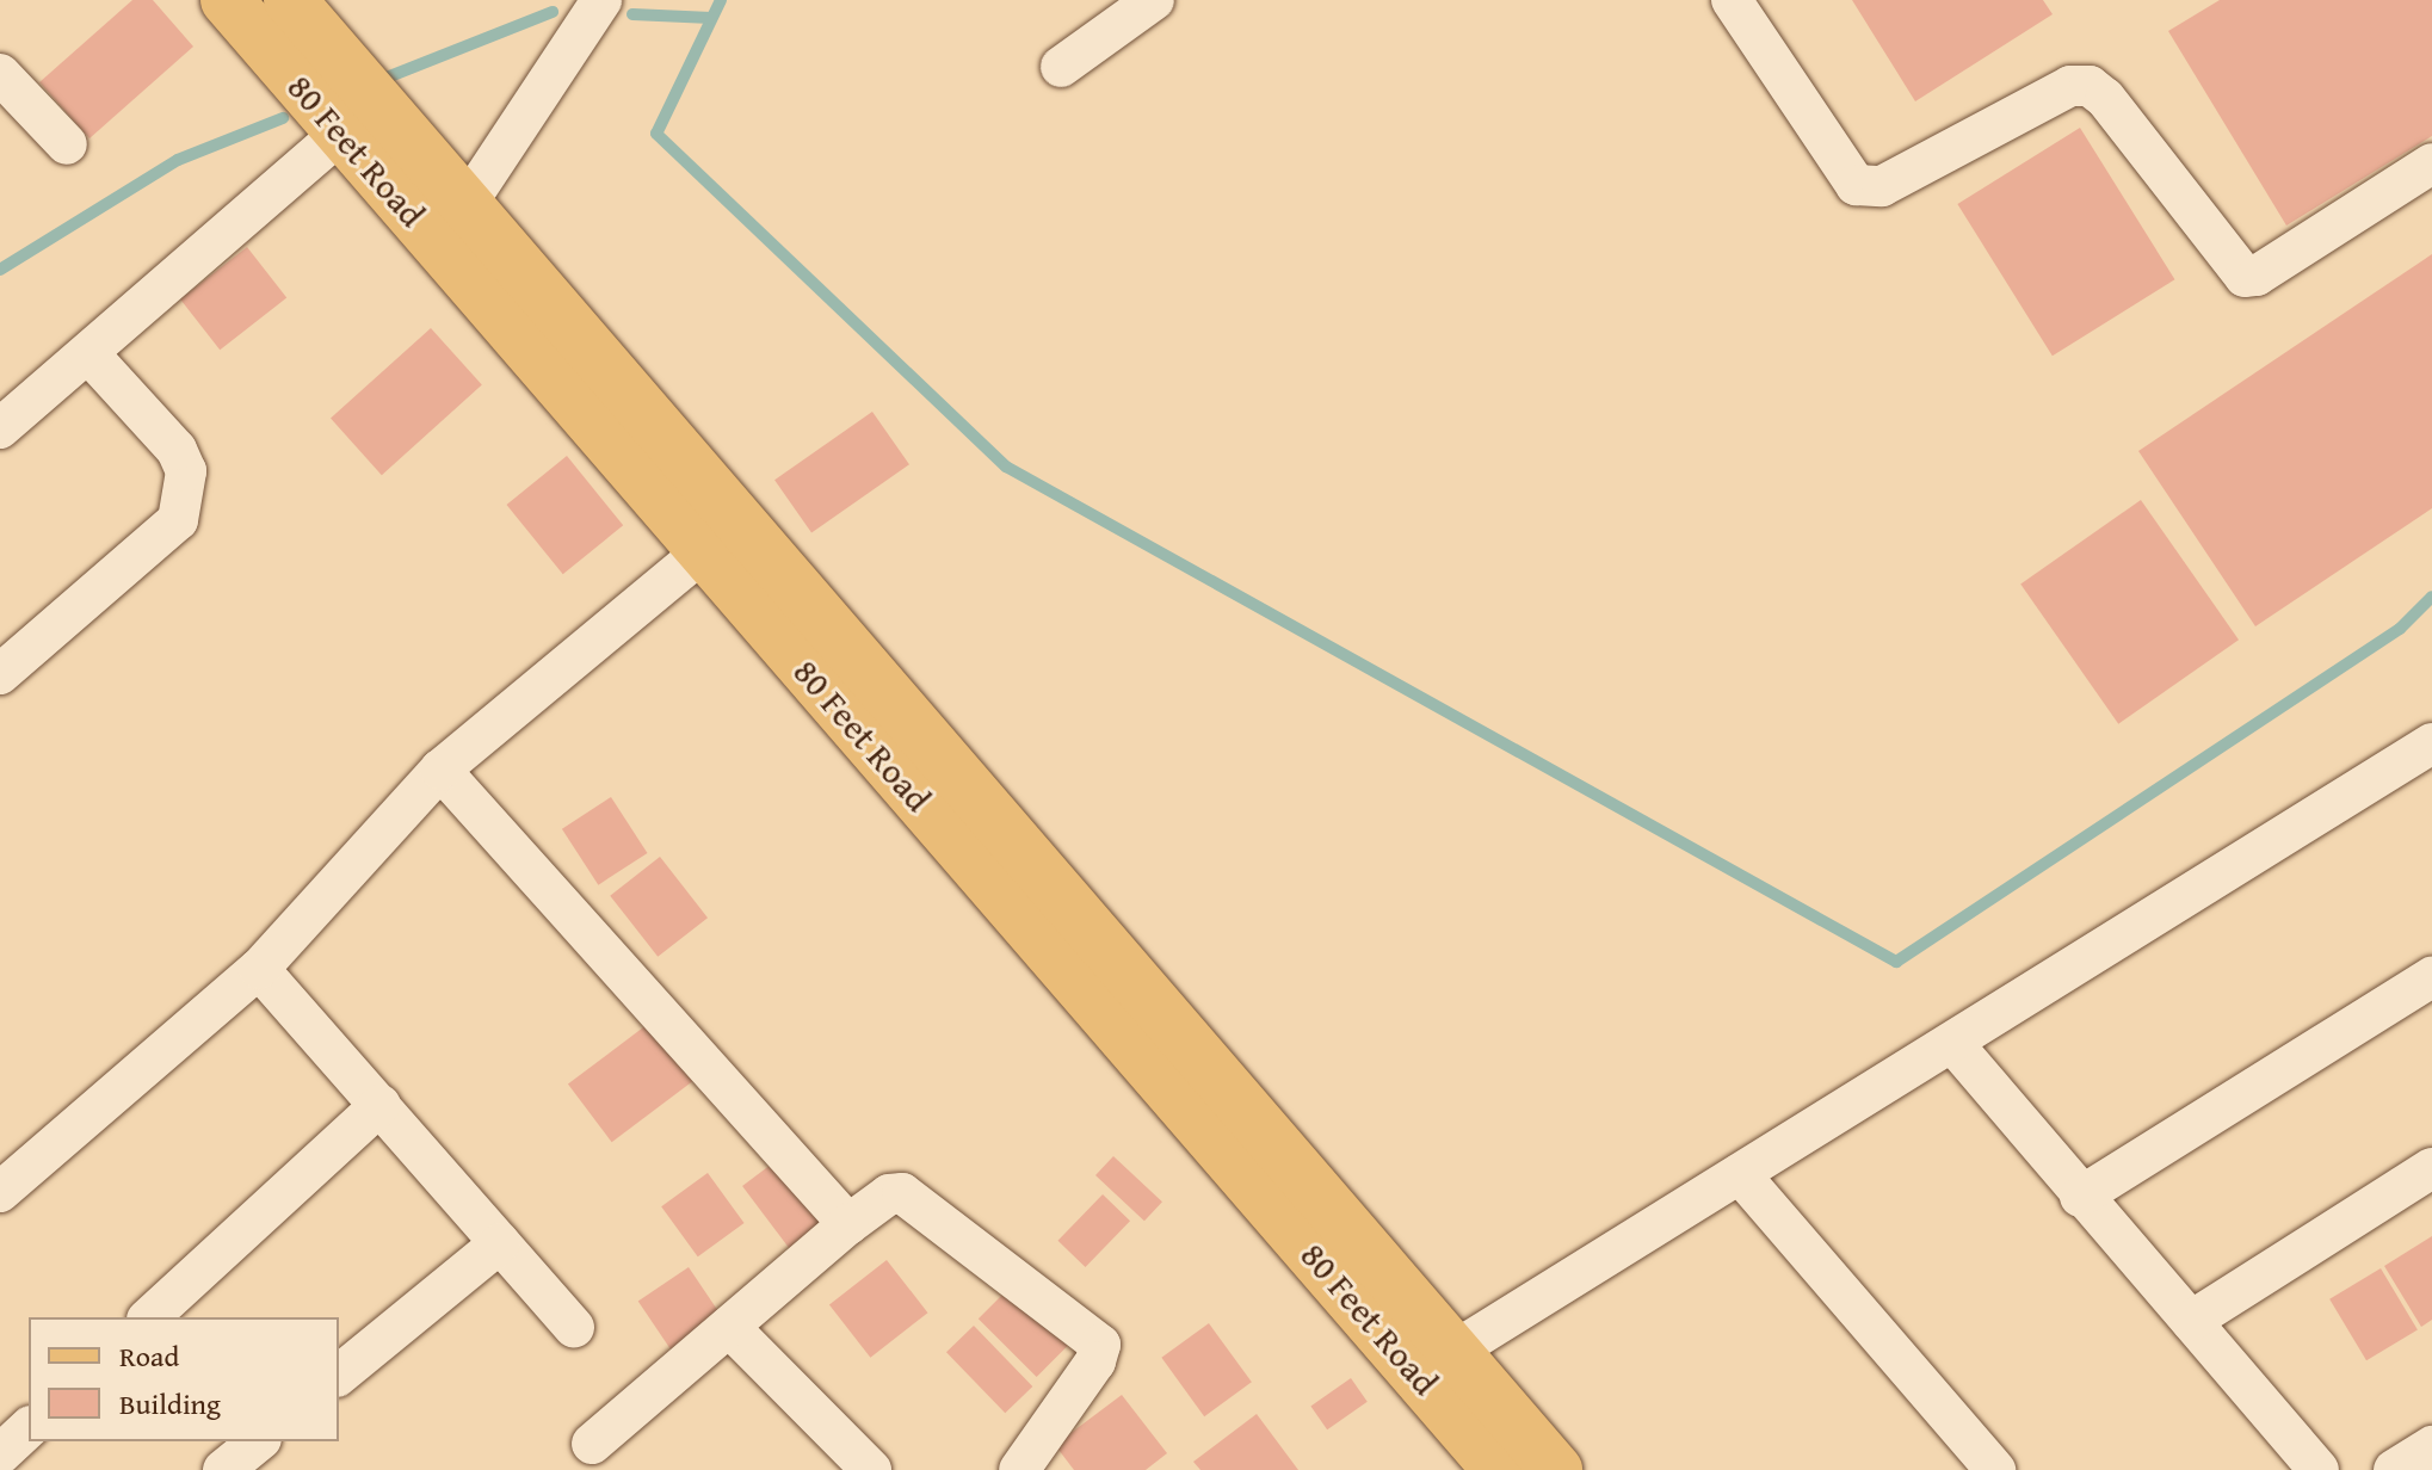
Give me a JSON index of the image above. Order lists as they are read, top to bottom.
{
  "streets": {
    "main road": ["80 Feet Road"]
  },
  "legend": ["Road", "Building"]
}
